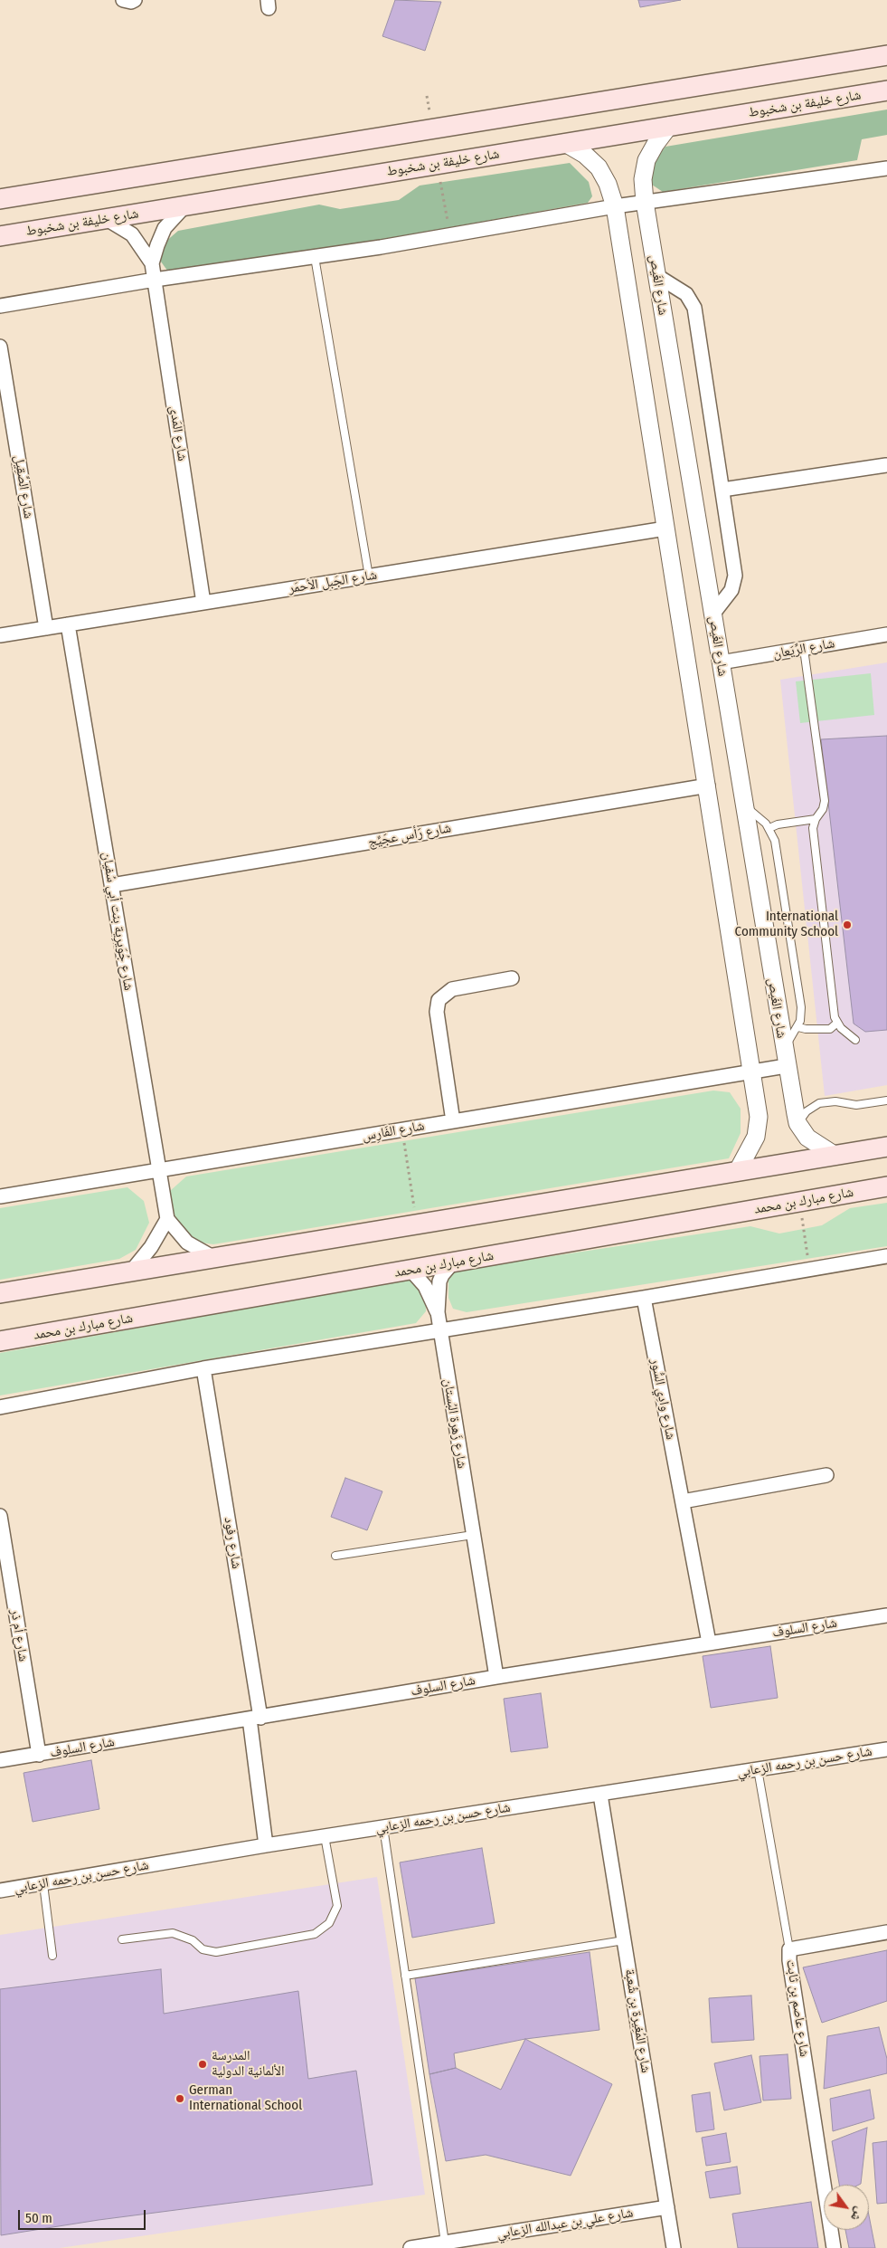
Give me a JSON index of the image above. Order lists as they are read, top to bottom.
{
  "streets": {
    "main road": ["شارع خليفة بن شخبوط", "شارع مبارك بن محمد"],
    "street": [
      "شارع الغَيص",
      "شارع المَدى",
      "شارع الصَّقِيل",
      "شارع الجَبل الأحمَر",
      "شارع الرِّيَعان",
      "شارع رَأس عجَيِّج",
      "شارع جُوَيرِية بنت أبي سُفيان",
      "شارع الفَارِس",
      "شارع وادِي السُّور",
      "شارع زَهرة البُستان",
      "شارع رفود",
      "شارع السلوف",
      "شارع أم ذر",
      "شارع حسن بن رحمه الزعابي",
      "شارع عاصم بن ثابت",
      "شارع المُغِيرة بن شُعبة",
      "شارع علي بن عبدالله الزعابي"
    ]
  },
  "crossings": [
    ["شارع خليفة بن شخبوط", "شارع الغَيص"],
    ["شارع خليفة بن شخبوط", "شارع المَدى"],
    ["شارع الغَيص", "شارع الرِّيَعان"],
    ["شارع الغَيص", "شارع الفَارِس"],
    ["شارع المَدى", "شارع الجَبل الأحمَر"],
    ["شارع الصَّقِيل", "شارع الجَبل الأحمَر"],
    ["شارع الجَبل الأحمَر", "شارع جُوَيرِية بنت أبي سُفيان"],
    ["شارع رَأس عجَيِّج", "شارع جُوَيرِية بنت أبي سُفيان"],
    ["شارع جُوَيرِية بنت أبي سُفيان", "شارع الفَارِس"],
    ["شارع مبارك بن محمد", "شارع زَهرة البُستان"],
    ["شارع وادِي السُّور", "شارع السلوف"],
    ["شارع زَهرة البُستان", "شارع السلوف"],
    ["شارع رفود", "شارع السلوف"],
    ["شارع رفود", "شارع حسن بن رحمه الزعابي"],
    ["شارع السلوف", "شارع أم ذر"],
    ["شارع حسن بن رحمه الزعابي", "شارع عاصم بن ثابت"],
    ["شارع حسن بن رحمه الزعابي", "شارع المُغِيرة بن شُعبة"],
    ["شارع المُغِيرة بن شُعبة", "شارع علي بن عبدالله الزعابي"]
  ],
  "places": ["International Community School", "المدرسة الألمانية الدولية", "German International School"],
  "scale_bar": "50 m",
  "north": "bottom right"
}
